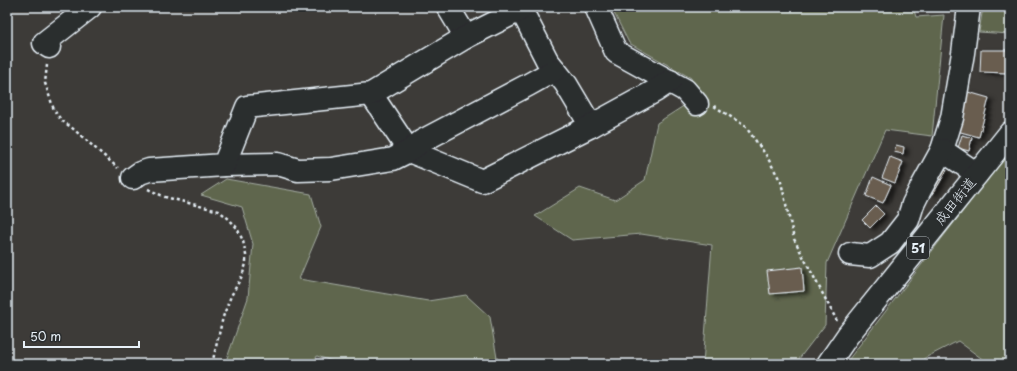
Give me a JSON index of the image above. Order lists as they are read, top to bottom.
{
  "streets": {
    "main road": ["成田街道", "51"]
  },
  "scale_bar": "50 m"
}
